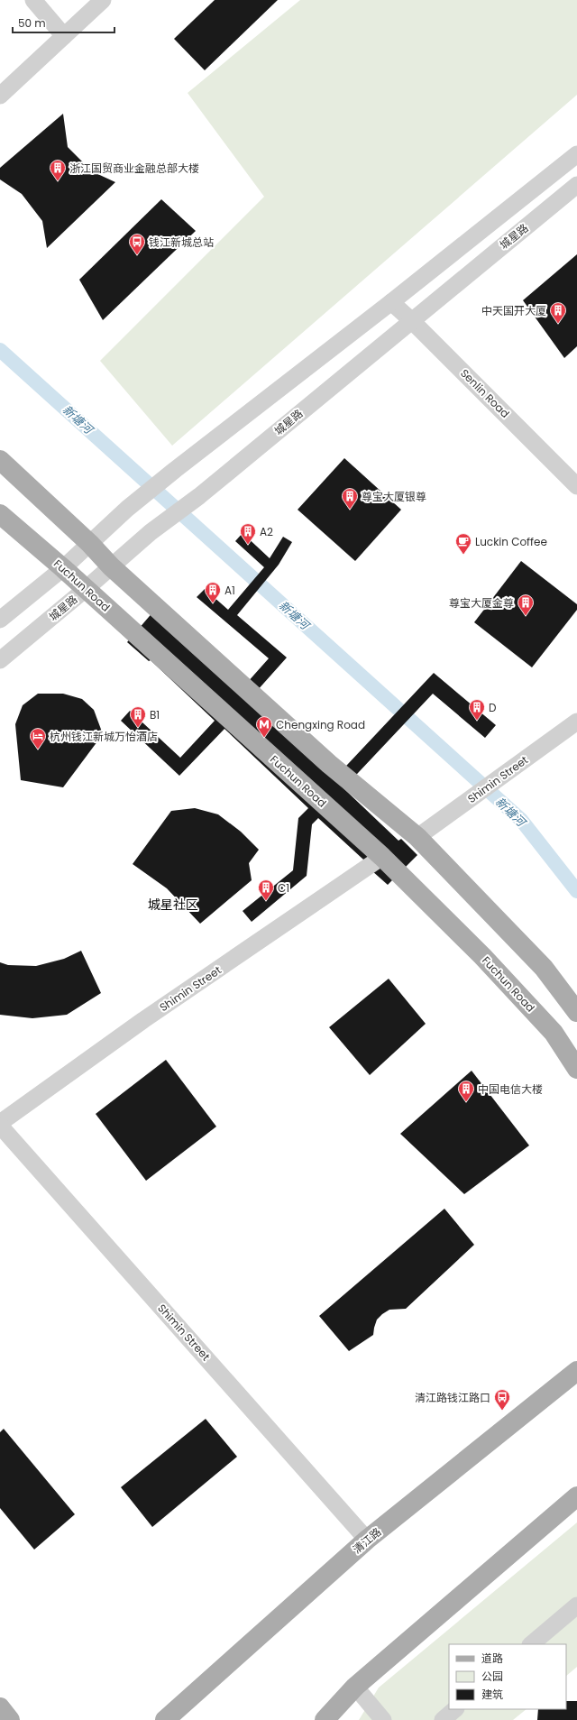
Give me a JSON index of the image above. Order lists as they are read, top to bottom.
{
  "streets": {
    "main road": ["Fuchun Road", "清江路"],
    "street": ["城星路", "Senlin Road", "Shimin Street"]
  },
  "crossings": [
    ["城星路", "Senlin Road"],
    ["城星路", "Fuchun Road"],
    ["Fuchun Road", "Shimin Street"],
    ["Shimin Street", "清江路"]
  ],
  "districts": ["城星社区"],
  "water": ["新塘河"],
  "places": {
    "building": [
      "浙江国贸商业金融总部大楼",
      "中天国开大厦",
      "尊宝大厦银尊",
      "A2",
      "A1",
      "尊宝大厦金尊",
      "D",
      "B1",
      "C1",
      "中国电信大楼"
    ],
    "bus stop": ["钱江新城总站", "清江路钱江路口"],
    "cafe": ["Luckin Coffee"],
    "metro station": ["Chengxing Road"],
    "hotel": ["杭州钱江新城万怡酒店"]
  },
  "legend": ["道路", "公园", "建筑"],
  "scale_bar": "50 m"
}
